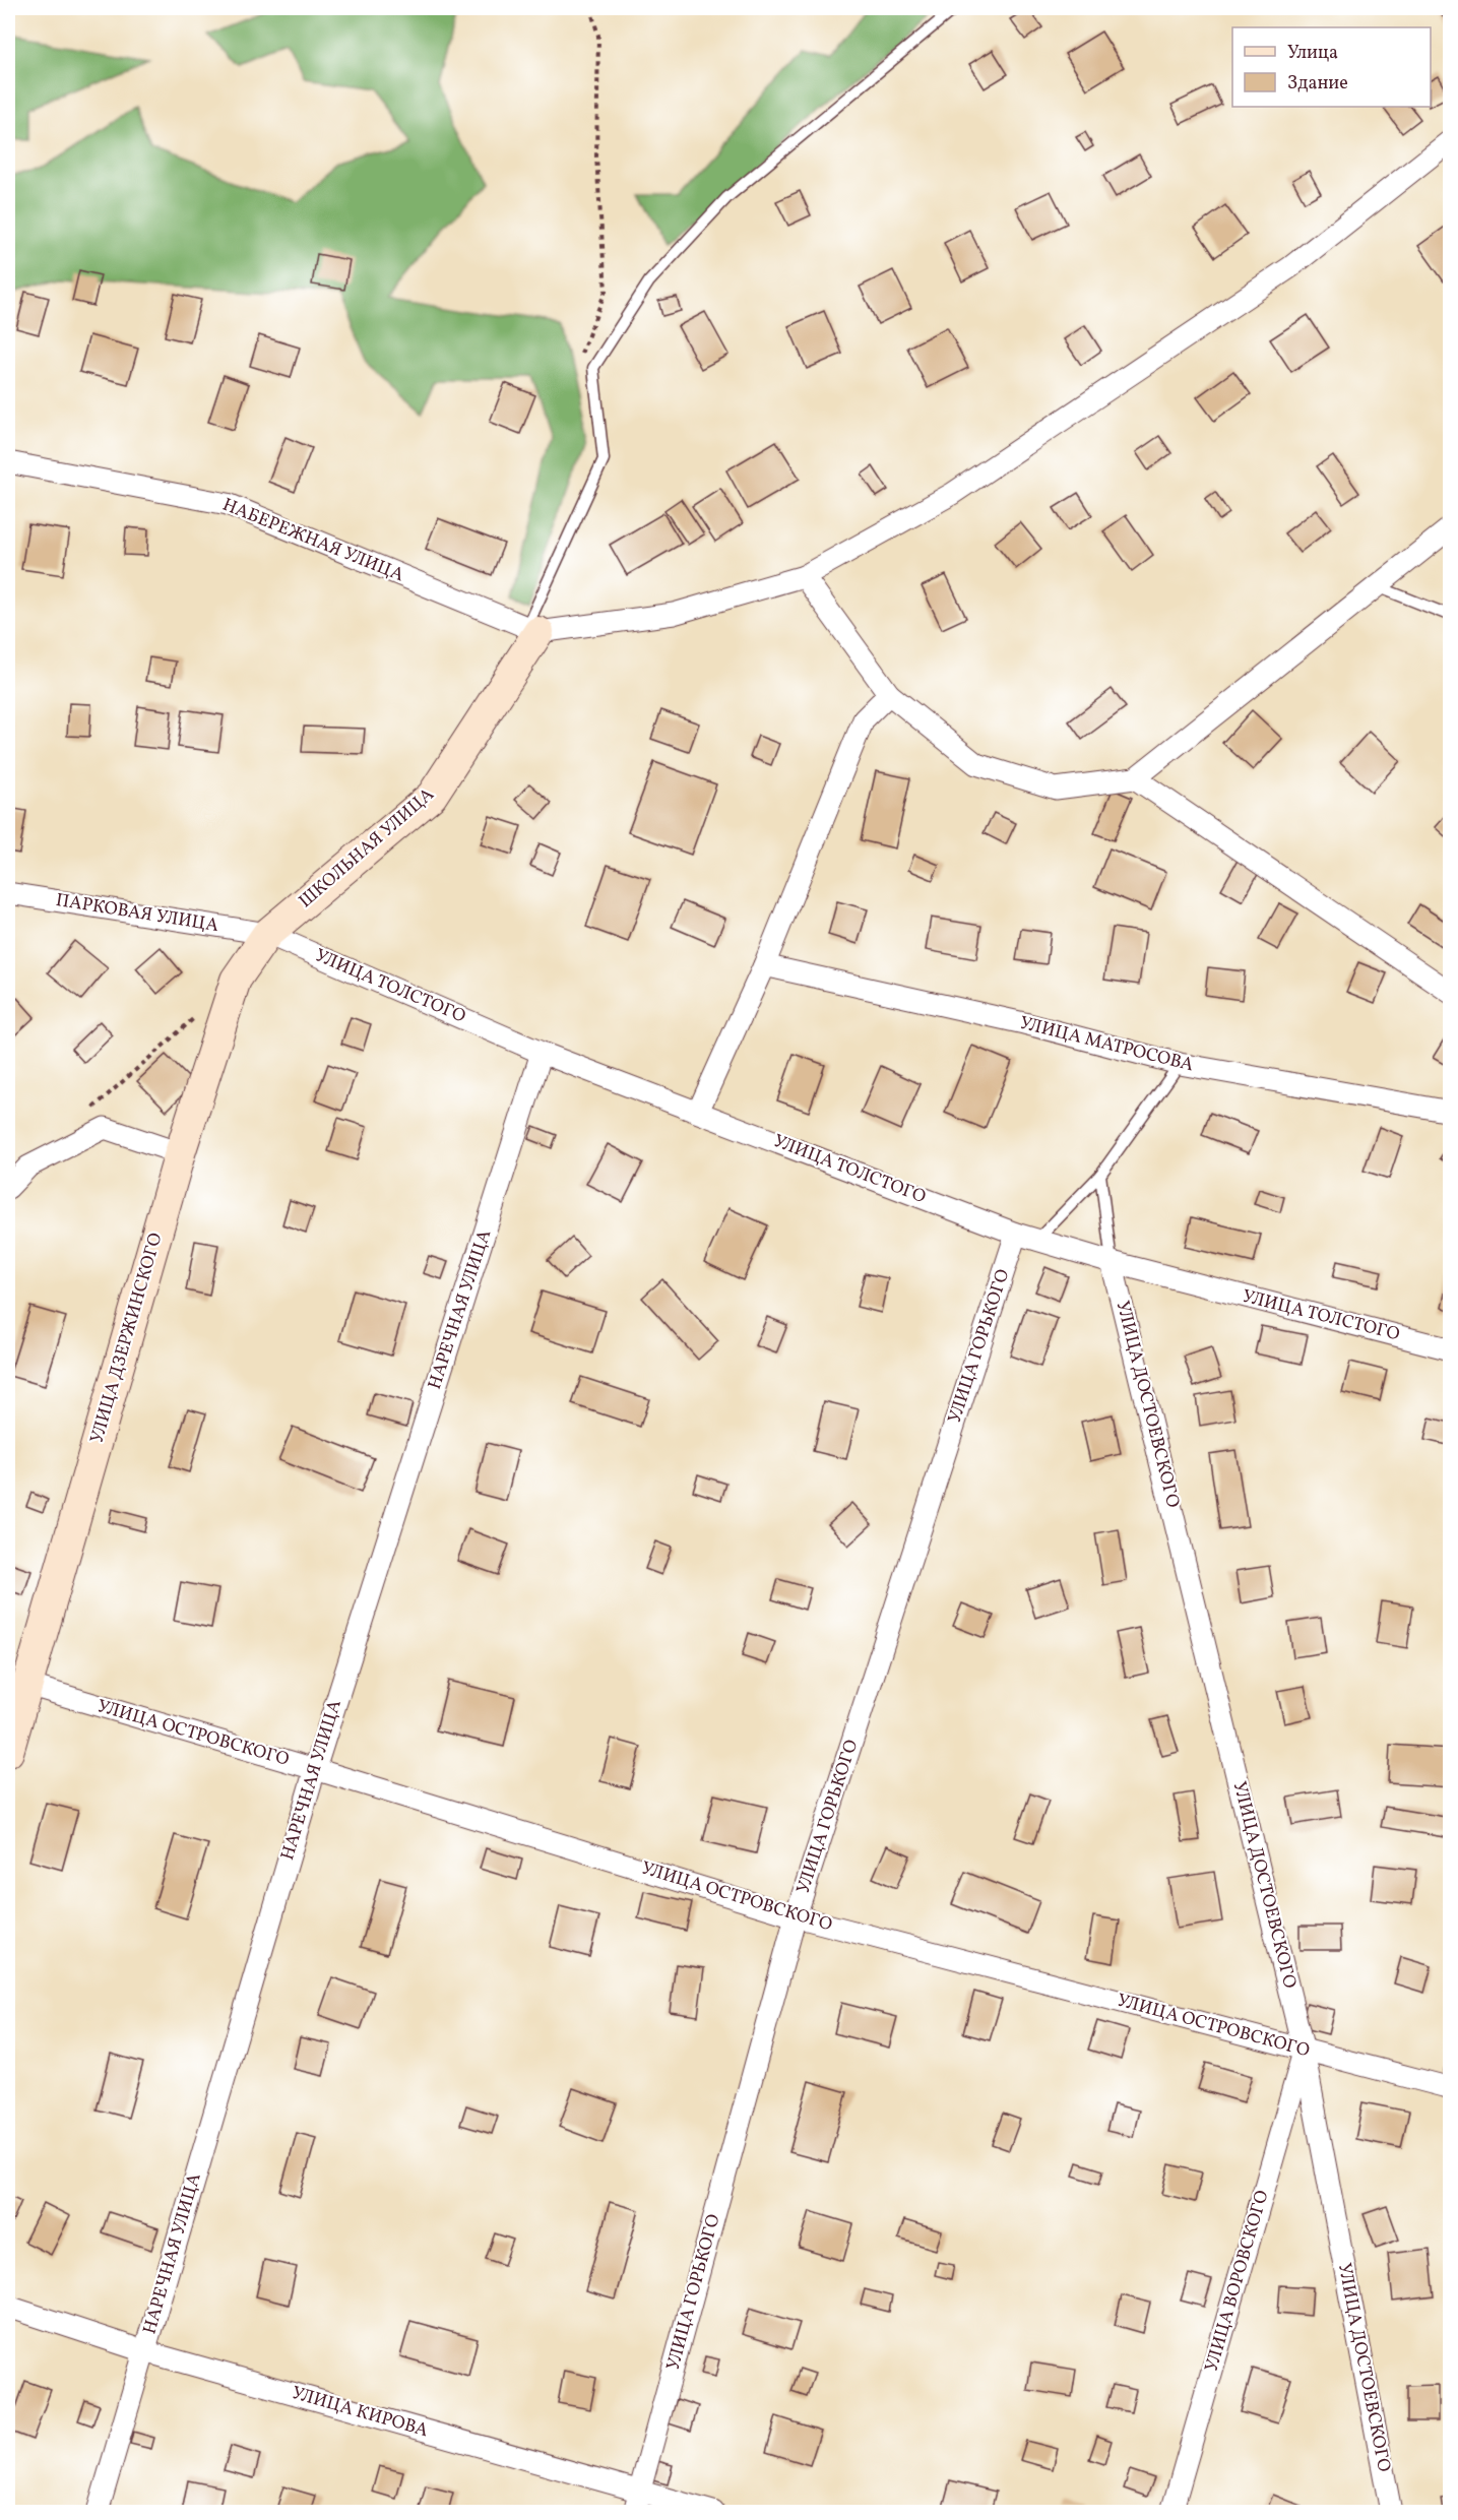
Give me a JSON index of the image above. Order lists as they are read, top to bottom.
{
  "streets": {
    "street": [
      "НАБЕРЕЖНАЯ УЛИЦА",
      "ШКОЛЬНАЯ УЛИЦА",
      "ПАРКОВАЯ УЛИЦА",
      "УЛИЦА ТОЛСТОГО",
      "УЛИЦА МАТРОСОВА",
      "НАРЕЧНАЯ УЛИЦА",
      "УЛИЦА ДЗЕРЖИНСКОГО",
      "УЛИЦА ГОРЬКОГО",
      "УЛИЦА ДОСТОЕВСКОГО",
      "УЛИЦА ОСТРОВСКОГО",
      "УЛИЦА ВОРОВСКОГО",
      "УЛИЦА КИРОВА"
    ]
  },
  "crossings": [
    ["НАБЕРЕЖНАЯ УЛИЦА", "ШКОЛЬНАЯ УЛИЦА"],
    ["ШКОЛЬНАЯ УЛИЦА", "ПАРКОВАЯ УЛИЦА"],
    ["ШКОЛЬНАЯ УЛИЦА", "УЛИЦА ТОЛСТОГО"],
    ["ШКОЛЬНАЯ УЛИЦА", "УЛИЦА ДЗЕРЖИНСКОГО"],
    ["ПАРКОВАЯ УЛИЦА", "УЛИЦА ТОЛСТОГО"],
    ["ПАРКОВАЯ УЛИЦА", "УЛИЦА ДЗЕРЖИНСКОГО"],
    ["УЛИЦА ТОЛСТОГО", "НАРЕЧНАЯ УЛИЦА"],
    ["УЛИЦА ТОЛСТОГО", "УЛИЦА ДЗЕРЖИНСКОГО"],
    ["УЛИЦА ТОЛСТОГО", "УЛИЦА ГОРЬКОГО"],
    ["УЛИЦА ТОЛСТОГО", "УЛИЦА ДОСТОЕВСКОГО"],
    ["НАРЕЧНАЯ УЛИЦА", "УЛИЦА ОСТРОВСКОГО"],
    ["НАРЕЧНАЯ УЛИЦА", "УЛИЦА КИРОВА"],
    ["УЛИЦА ДЗЕРЖИНСКОГО", "УЛИЦА ОСТРОВСКОГО"],
    ["УЛИЦА ГОРЬКОГО", "УЛИЦА ОСТРОВСКОГО"],
    ["УЛИЦА ГОРЬКОГО", "УЛИЦА КИРОВА"],
    ["УЛИЦА ДОСТОЕВСКОГО", "УЛИЦА ОСТРОВСКОГО"],
    ["УЛИЦА ДОСТОЕВСКОГО", "УЛИЦА ВОРОВСКОГО"],
    ["УЛИЦА ОСТРОВСКОГО", "УЛИЦА ВОРОВСКОГО"]
  ],
  "legend": ["Улица", "Здание"]
}
